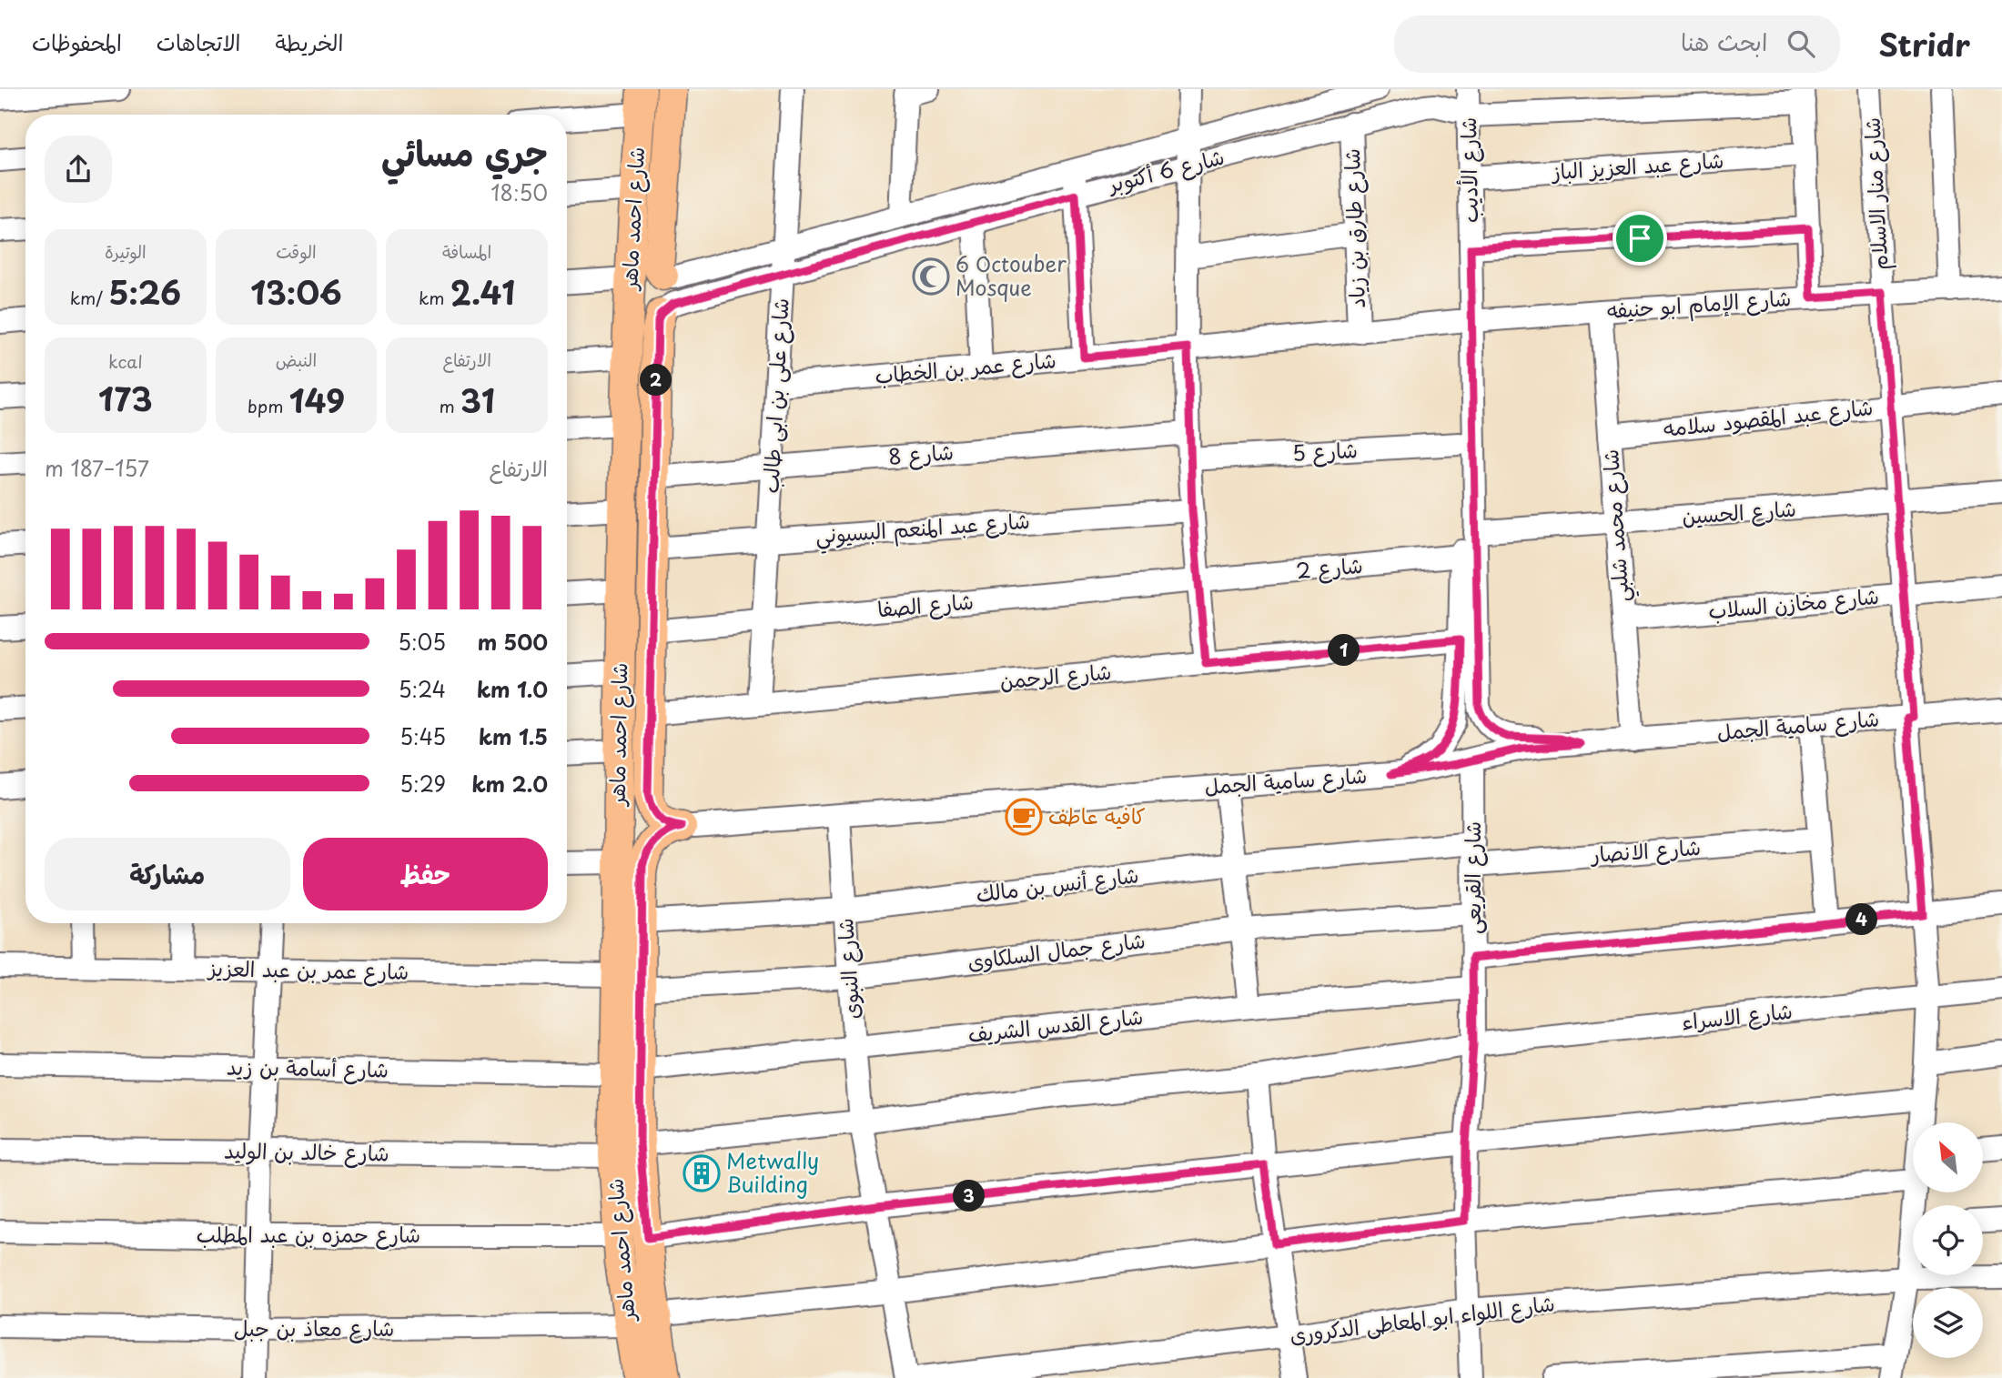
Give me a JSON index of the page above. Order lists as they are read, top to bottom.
{
  "streets": {
    "main road": ["شارع احمد ماهر"],
    "street": [
      "شارع عبد العزيز الباز",
      "شارع الأديب",
      "شارع 6 أكتوبر",
      "شارع منار الاسلام",
      "شارع طارق بن زياد",
      "شارع الإمام ابو حنيفه",
      "شارع عمر بن الخطاب",
      "شارع على بن ابى طالب",
      "شارع عبد المقصود سلامه",
      "شارع 5",
      "شارع 8",
      "شارع الحسين",
      "شارع محمد شلبي",
      "شارع عبد المنعم البسيوني",
      "شارع 2",
      "شارع مخازن السلاب",
      "شارع الصفا",
      "شارع الرحمن",
      "شارع سامية الجمل",
      "شارع الانصار",
      "شارع القريعى",
      "شارع أنس بن مالك",
      "شارع جمال السلكاوى",
      "شارع النبوى",
      "شارع عمر بن عبد العزيز",
      "شارع الاسراء",
      "شارع القدس الشريف",
      "شارع أسامة بن زيد",
      "شارع خالد بن الوليد",
      "شارع حمزه بن عبد المطلب",
      "شارع اللواء ابو المعاطى الدكرورى",
      "شارع معاذ بن جبل"
    ]
  },
  "crossings": [
    ["شارع عبد العزيز الباز", "شارع الأديب"],
    ["شارع الأديب", "شارع 6 أكتوبر"],
    ["شارع الأديب", "شارع الإمام ابو حنيفه"],
    ["شارع الأديب", "شارع عمر بن الخطاب"],
    ["شارع الأديب", "شارع 5"],
    ["شارع الأديب", "شارع الحسين"],
    ["شارع الأديب", "شارع 2"],
    ["شارع الأديب", "شارع الرحمن"],
    ["شارع الأديب", "شارع سامية الجمل"],
    ["شارع 6 أكتوبر", "شارع احمد ماهر"],
    ["شارع 6 أكتوبر", "شارع طارق بن زياد"],
    ["شارع 6 أكتوبر", "شارع على بن ابى طالب"],
    ["شارع منار الاسلام", "شارع الإمام ابو حنيفه"],
    ["شارع منار الاسلام", "شارع عبد المقصود سلامه"],
    ["شارع منار الاسلام", "شارع الحسين"],
    ["شارع منار الاسلام", "شارع مخازن السلاب"],
    ["شارع منار الاسلام", "شارع سامية الجمل"],
    ["شارع منار الاسلام", "شارع الاسراء"],
    ["شارع منار الاسلام", "شارع اللواء ابو المعاطى الدكرورى"],
    ["شارع احمد ماهر", "شارع 8"],
    ["شارع احمد ماهر", "شارع عبد المنعم البسيوني"],
    ["شارع احمد ماهر", "شارع الصفا"],
    ["شارع احمد ماهر", "شارع الرحمن"],
    ["شارع احمد ماهر", "شارع سامية الجمل"],
    ["شارع احمد ماهر", "شارع أنس بن مالك"],
    ["شارع احمد ماهر", "شارع جمال السلكاوى"],
    ["شارع احمد ماهر", "شارع عمر بن عبد العزيز"],
    ["شارع احمد ماهر", "شارع الاسراء"],
    ["شارع احمد ماهر", "شارع القدس الشريف"],
    ["شارع احمد ماهر", "شارع أسامة بن زيد"],
    ["شارع احمد ماهر", "شارع خالد بن الوليد"],
    ["شارع احمد ماهر", "شارع حمزه بن عبد المطلب"],
    ["شارع احمد ماهر", "شارع معاذ بن جبل"],
    ["شارع طارق بن زياد", "شارع عمر بن الخطاب"],
    ["شارع الإمام ابو حنيفه", "شارع عمر بن الخطاب"],
    ["شارع الإمام ابو حنيفه", "شارع محمد شلبي"],
    ["شارع عمر بن الخطاب", "شارع على بن ابى طالب"],
    ["شارع على بن ابى طالب", "شارع 8"],
    ["شارع على بن ابى طالب", "شارع عبد المنعم البسيوني"],
    ["شارع على بن ابى طالب", "شارع الصفا"],
    ["شارع على بن ابى طالب", "شارع الرحمن"],
    ["شارع عبد المقصود سلامه", "شارع محمد شلبي"],
    ["شارع الحسين", "شارع محمد شلبي"],
    ["شارع محمد شلبي", "شارع مخازن السلاب"],
    ["شارع محمد شلبي", "شارع سامية الجمل"],
    ["شارع 2", "شارع الصفا"],
    ["شارع سامية الجمل", "شارع القريعى"],
    ["شارع سامية الجمل", "شارع النبوى"],
    ["شارع الانصار", "شارع القريعى"],
    ["شارع الانصار", "شارع أنس بن مالك"],
    ["شارع القريعى", "شارع أنس بن مالك"],
    ["شارع القريعى", "شارع جمال السلكاوى"],
    ["شارع القريعى", "شارع الاسراء"],
    ["شارع القريعى", "شارع القدس الشريف"],
    ["شارع القريعى", "شارع اللواء ابو المعاطى الدكرورى"],
    ["شارع أنس بن مالك", "شارع النبوى"],
    ["شارع جمال السلكاوى", "شارع النبوى"],
    ["شارع جمال السلكاوى", "شارع عمر بن عبد العزيز"],
    ["شارع النبوى", "شارع الاسراء"],
    ["شارع النبوى", "شارع القدس الشريف"],
    ["شارع القدس الشريف", "شارع أسامة بن زيد"]
  ],
  "places": {
    "mosque": ["6 Octouber Mosque"],
    "cafe": ["كافيه عاطف"],
    "building": ["Metwally Building"]
  },
  "north": "top left",
  "page": {
    "header": "Stridr",
    "search": "ابحث هنا",
    "nav": ["الخريطة", "الاتجاهات", "المحفوظات"],
    "heading": ["جري مسائي", "18:50"],
    "stats": [
      ["المسافة", "2.41 km"],
      ["الوقت", "13:06"],
      ["الوتيرة", "5:26 /km"],
      ["الارتفاع", "31 m"],
      ["النبض", "149 bpm"],
      ["kcal", "173"]
    ],
    "pins": [
      "2",
      "1",
      "4",
      "3"
    ],
    "chart": ["الارتفاع", "157–187 m"],
    "list": [
      {
        "name": "500 m",
        "note": "5:05"
      },
      {
        "name": "1.0 km",
        "note": "5:24"
      },
      {
        "name": "1.5 km",
        "note": "5:45"
      },
      {
        "name": "2.0 km",
        "note": "5:29"
      }
    ],
    "buttons": ["حفظ", "مشاركة"]
  }
}
